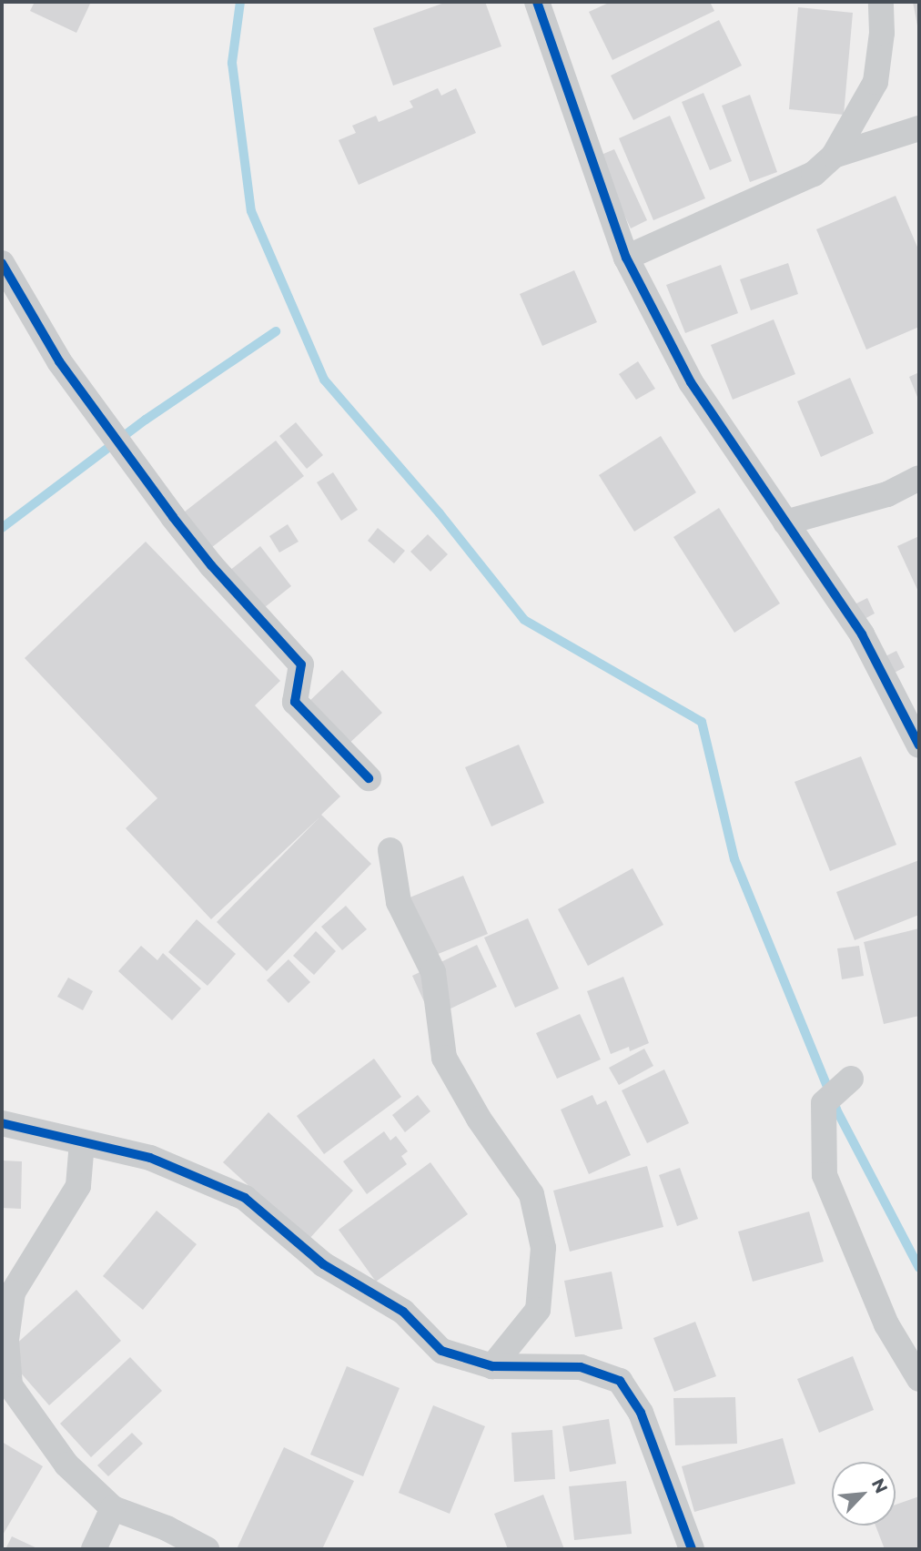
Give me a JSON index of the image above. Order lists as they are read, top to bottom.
{
  "north": "top right"
}
